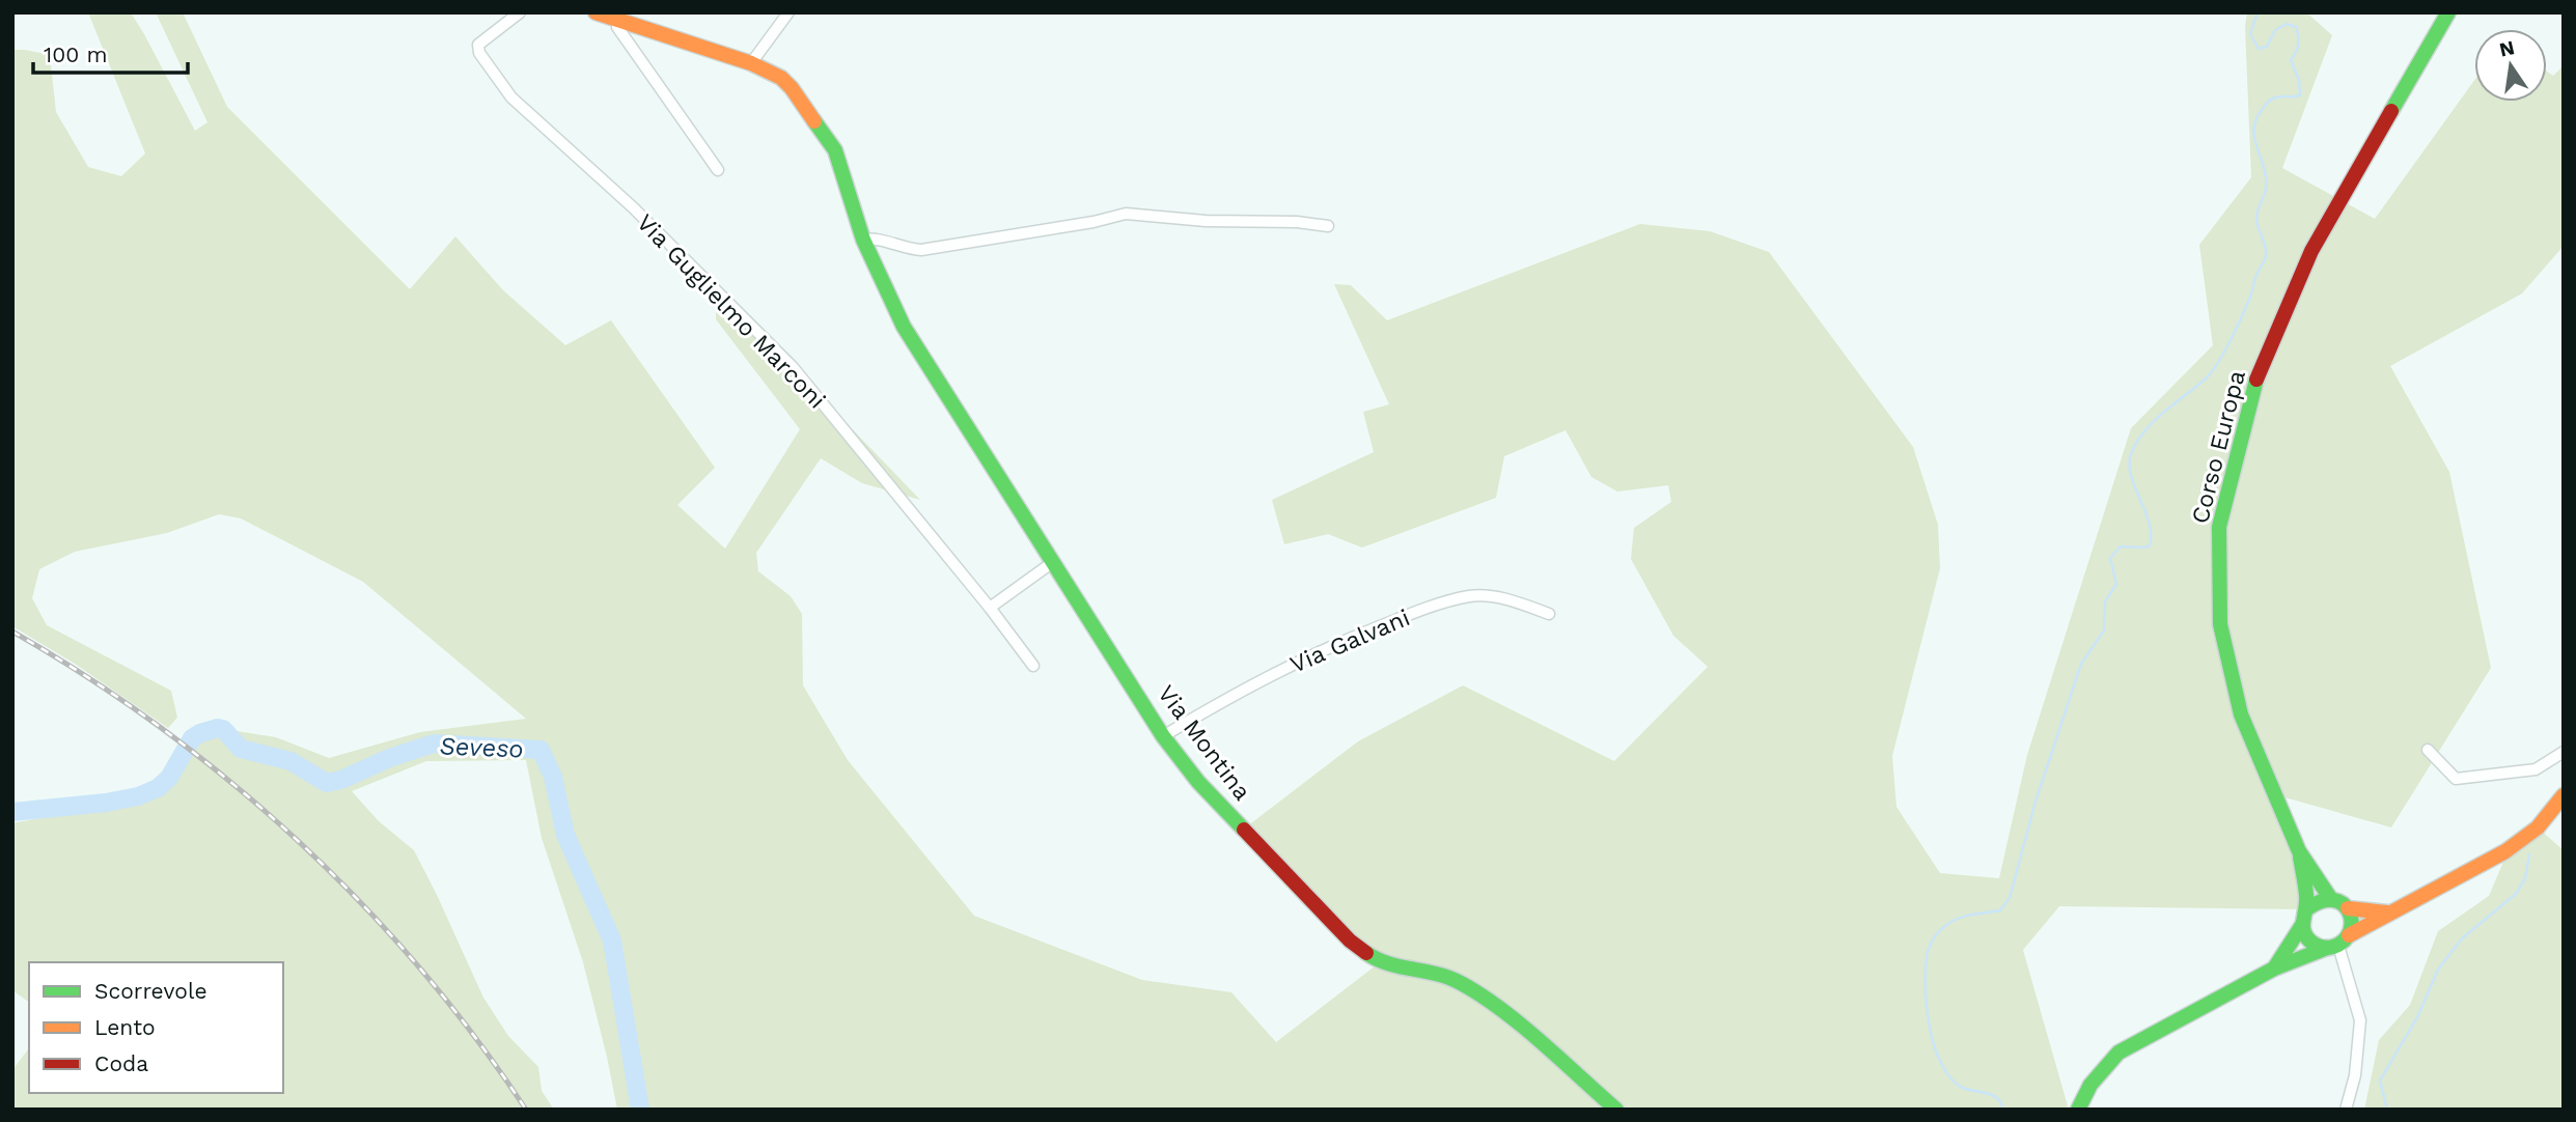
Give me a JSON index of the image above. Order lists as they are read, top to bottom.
{
  "streets": {
    "main road": ["Corso Europa", "Via Montina"],
    "street": ["Via Guglielmo Marconi", "Via Galvani"]
  },
  "crossings": [
    ["Via Galvani", "Via Montina"]
  ],
  "water": ["Seveso"],
  "legend": ["Scorrevole", "Lento", "Coda"],
  "scale_bar": "100 m",
  "north": "top"
}
